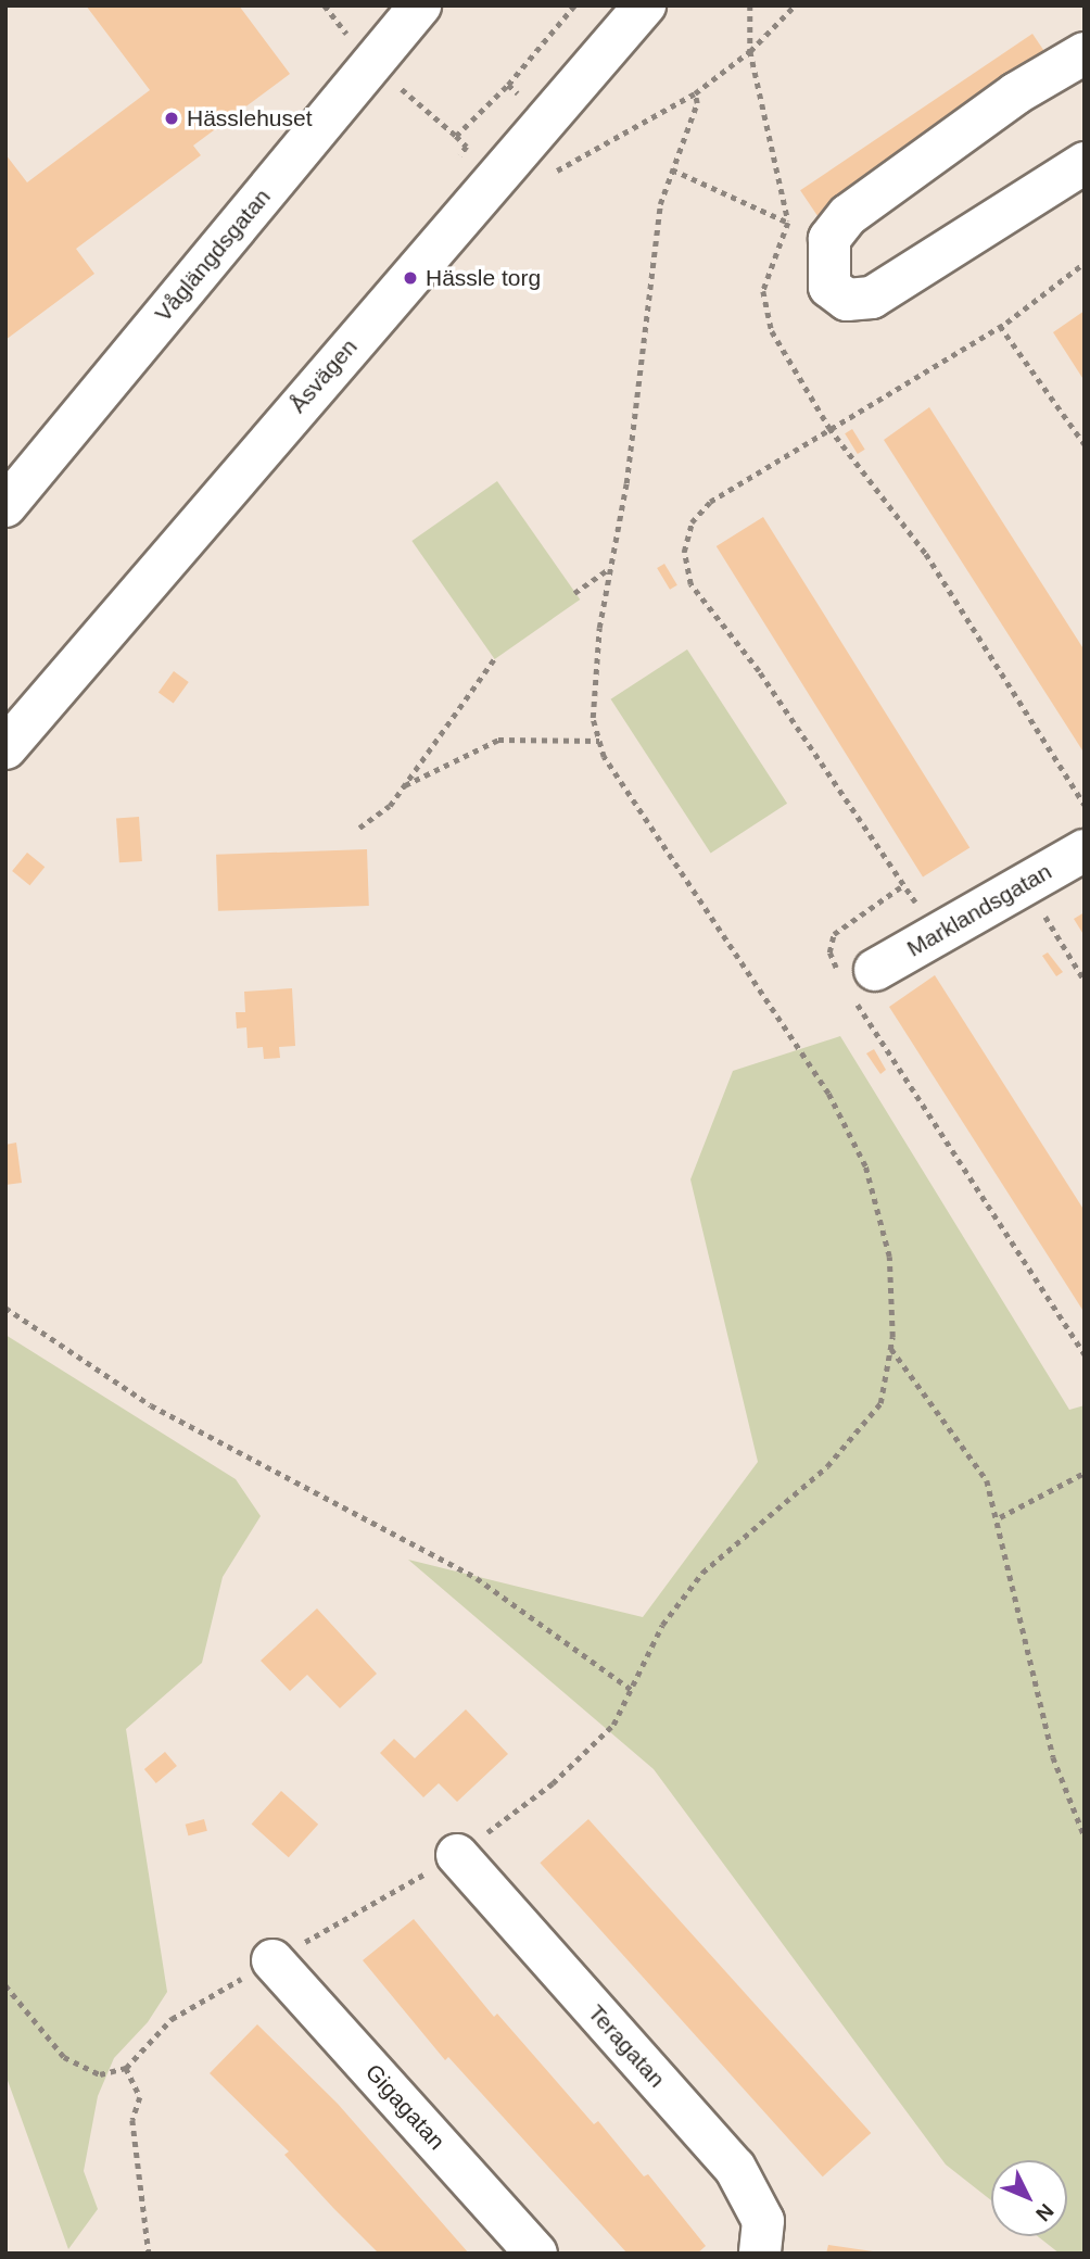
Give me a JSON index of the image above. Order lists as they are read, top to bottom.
{
  "streets": {
    "street": [
      "Våglängdsgatan",
      "Åsvägen",
      "Marklandsgatan",
      "Teragatan",
      "Gigagatan"
    ]
  },
  "places": ["Hässlehuset", "Hässle torg"],
  "north": "bottom right"
}
